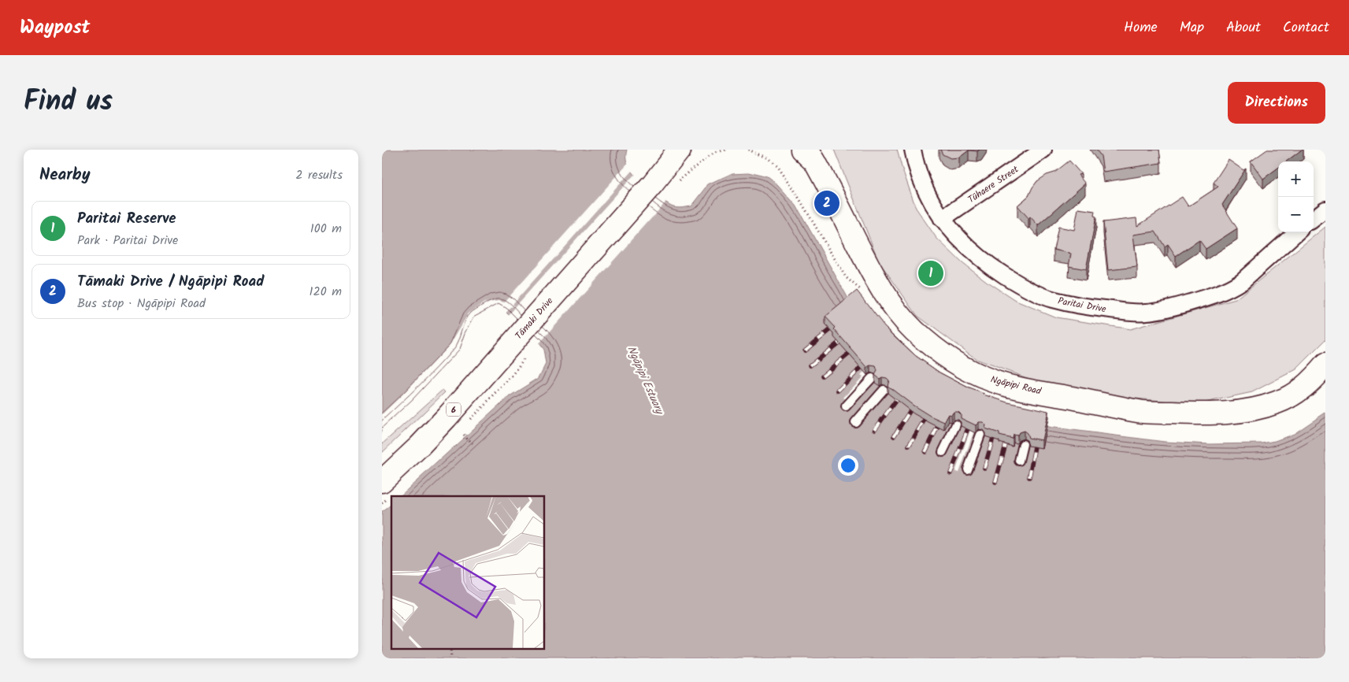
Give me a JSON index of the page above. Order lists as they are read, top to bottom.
{
  "streets": {
    "main road": ["Tāmaki Drive", "Ngāpipi Road", "6"],
    "street": ["Tūhaere Street", "Paritai Drive"]
  },
  "crossings": [
    ["Tūhaere Street", "Paritai Drive"],
    ["Tāmaki Drive", "6"]
  ],
  "water": ["Ngāpipi Estuary"],
  "page": {
    "header": "Waypost",
    "nav": [
      "Home",
      "Map",
      "About",
      "Contact"
    ],
    "title": "Find us",
    "buttons": "Directions",
    "heading": ["Nearby", "2 results"],
    "map_buttons": ["+", "−"],
    "pins": ["2", "1"],
    "list": [
      {
        "mark": "1",
        "name": "Paritai Reserve",
        "note": "Park · Paritai Drive",
        "value": "100 m"
      },
      {
        "mark": "2",
        "name": "Tāmaki Drive / Ngāpipi Road",
        "note": "Bus stop · Ngāpipi Road",
        "value": "120 m"
      }
    ]
  }
}
